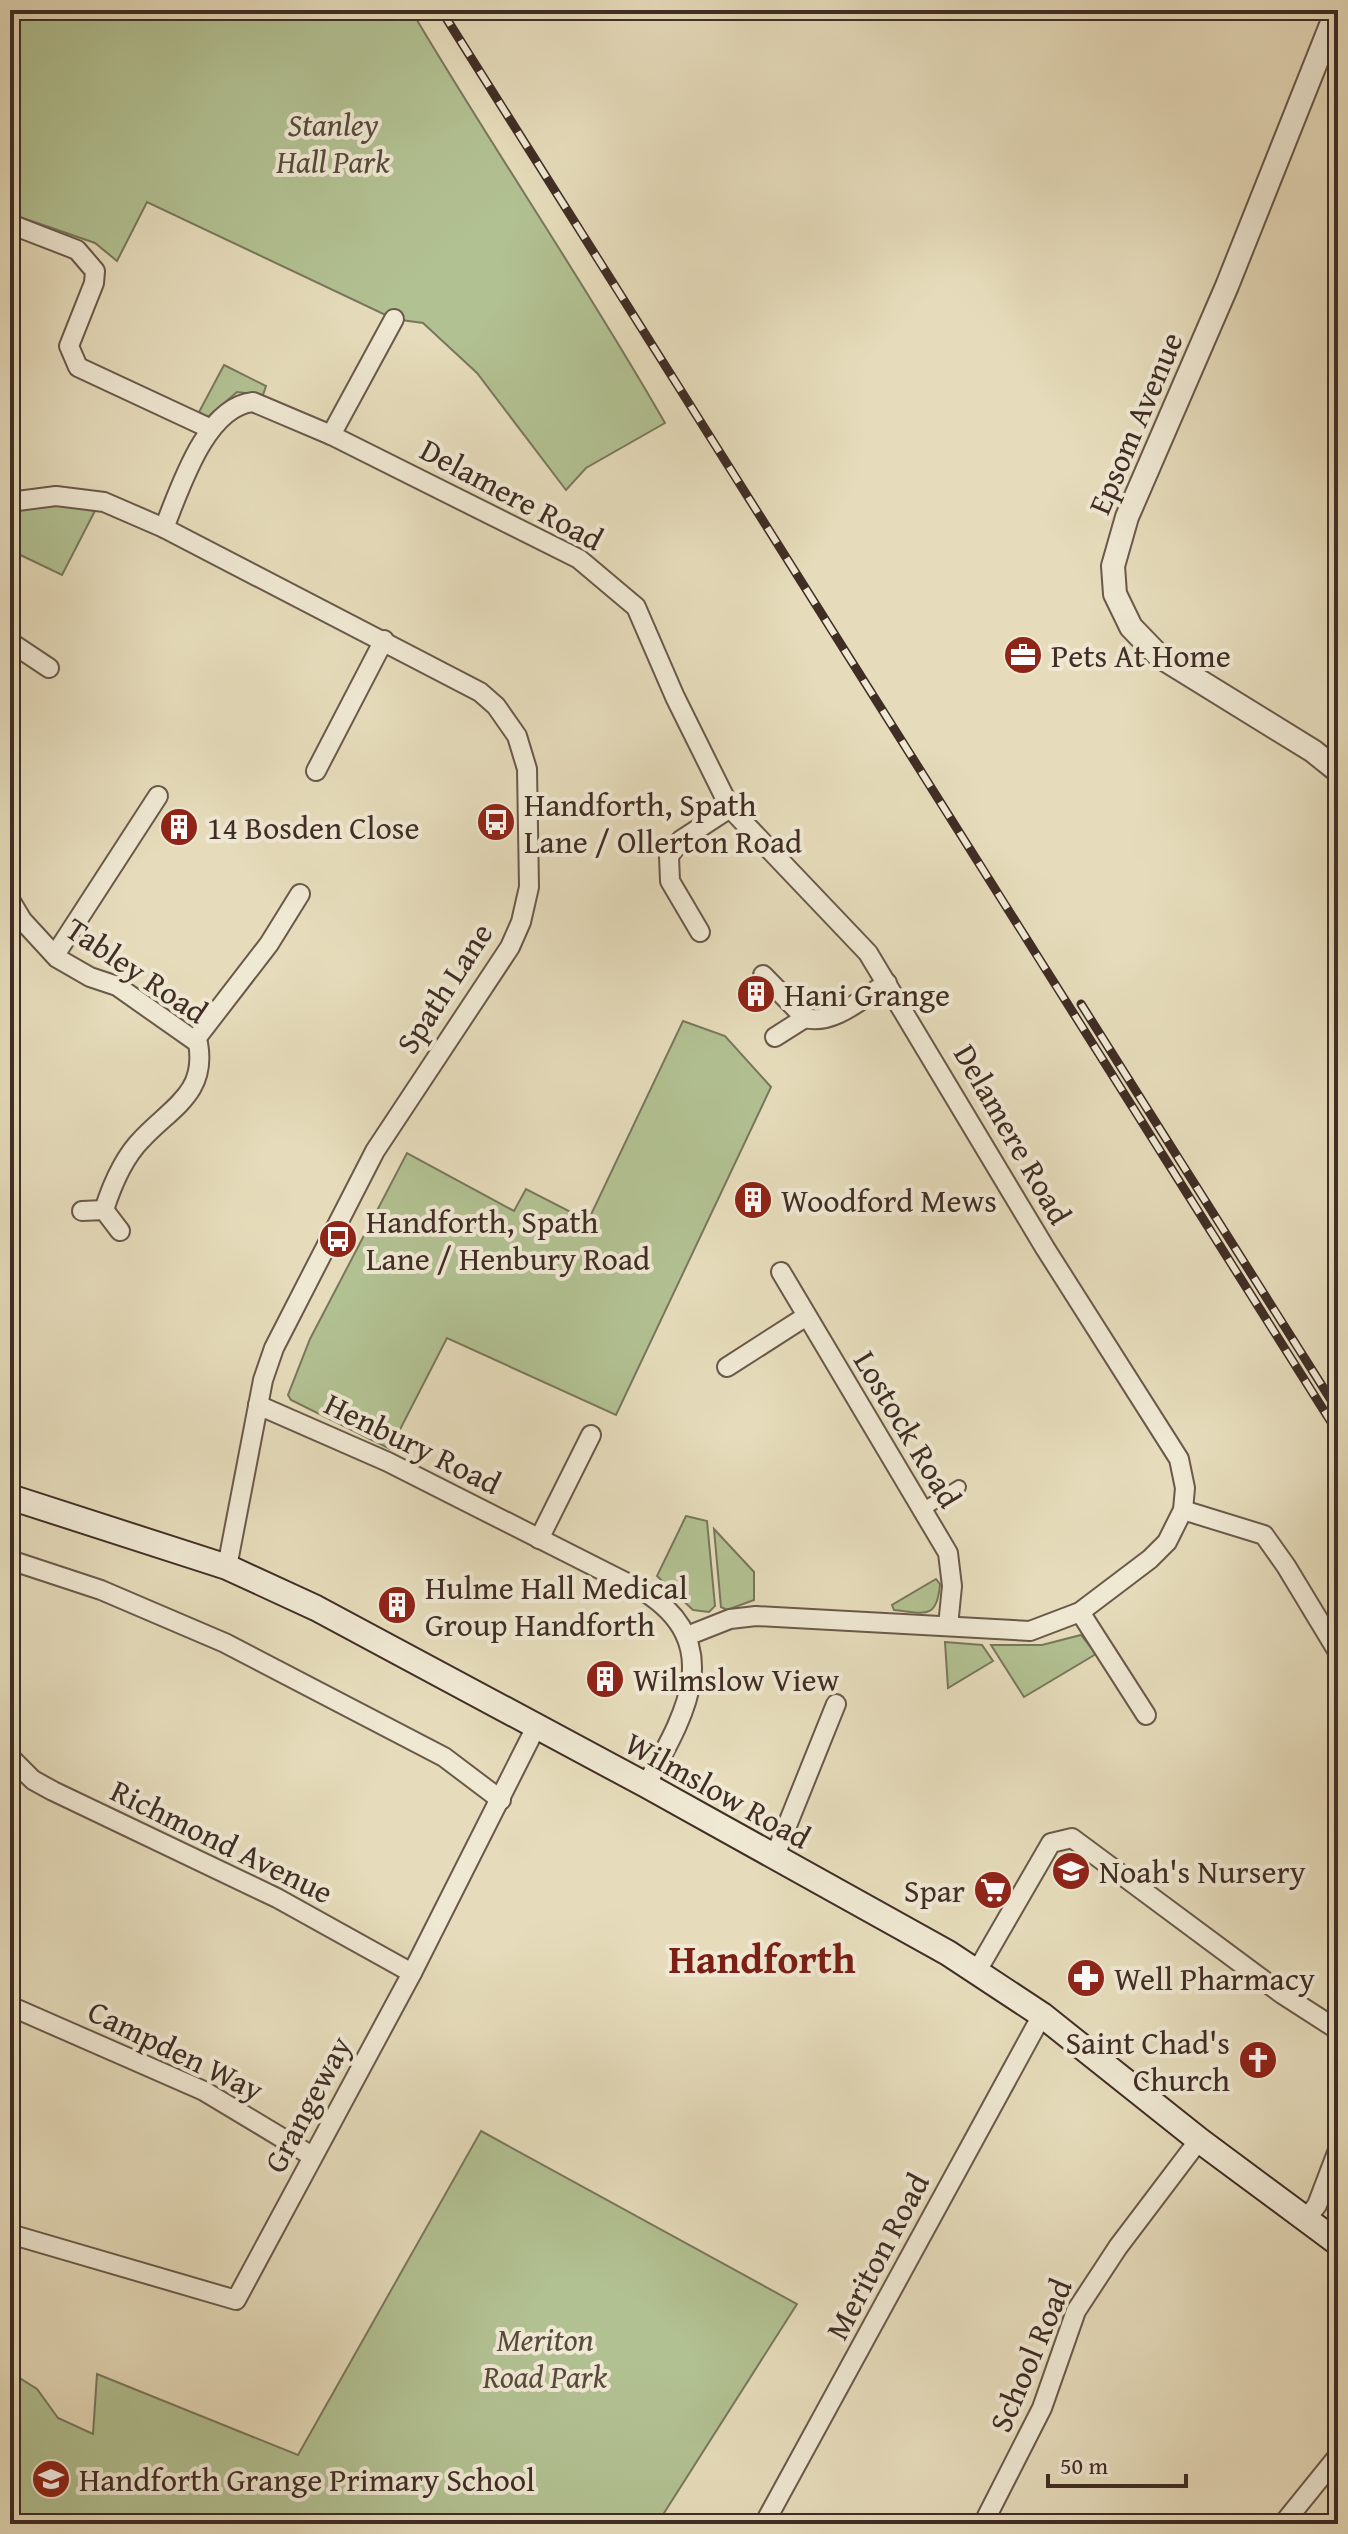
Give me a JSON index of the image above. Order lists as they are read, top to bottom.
{
  "streets": {
    "main road": ["Wilmslow Road"],
    "street": [
      "Epsom Avenue",
      "Delamere Road",
      "Tabley Road",
      "Spath Lane",
      "Lostock Road",
      "Henbury Road",
      "Richmond Avenue",
      "Campden Way",
      "Grangeway",
      "Meriton Road",
      "School Road"
    ]
  },
  "crossings": [
    ["Delamere Road", "Spath Lane"],
    ["Spath Lane", "Henbury Road"],
    ["Spath Lane", "Wilmslow Road"],
    ["Wilmslow Road", "Grangeway"],
    ["Wilmslow Road", "Meriton Road"],
    ["Wilmslow Road", "School Road"],
    ["Richmond Avenue", "Grangeway"],
    ["Campden Way", "Grangeway"]
  ],
  "districts": ["Handforth"],
  "parks": ["Stanley Hall Park", "Meriton Road Park"],
  "places": {
    "office": ["Pets At Home"],
    "bus stop": ["Handforth, Spath Lane / Ollerton Road", "Handforth, Spath Lane / Henbury Road"],
    "building": [
      "14 Bosden Close",
      "Hani Grange",
      "Woodford Mews",
      "Hulme Hall Medical Group Handforth",
      "Wilmslow View"
    ],
    "school or university": ["Noah's Nursery", "Handforth Grange Primary School"],
    "supermarket": ["Spar"],
    "pharmacy": ["Well Pharmacy"],
    "church": ["Saint Chad's Church"]
  },
  "scale_bar": "50 m"
}
